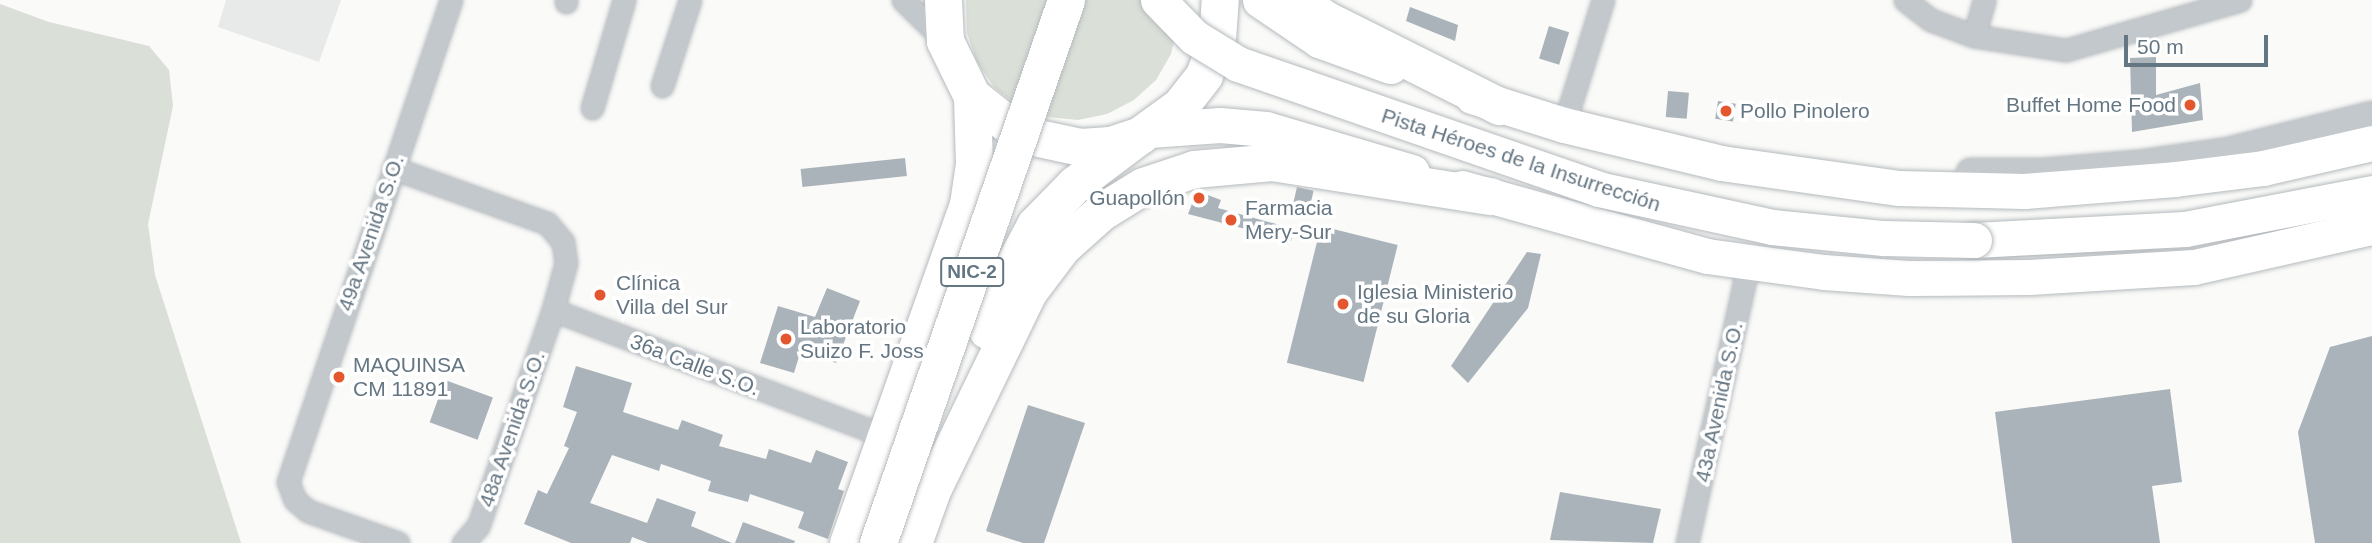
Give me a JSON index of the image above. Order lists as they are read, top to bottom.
{
  "streets": {
    "highway": ["NIC-2"],
    "main road": ["Pista Héroes de la Insurrección"],
    "street": [
      "49a Avenida S.O.",
      "36a Calle S.O.",
      "43a Avenida S.O.",
      "48a Avenida S.O."
    ]
  },
  "crossings": [
    ["Pista Héroes de la Insurrección", "NIC-2"],
    ["Pista Héroes de la Insurrección", "43a Avenida S.O."],
    ["NIC-2", "36a Calle S.O."],
    ["36a Calle S.O.", "48a Avenida S.O."]
  ],
  "places": [
    "Buffet Home Food",
    "Pollo Pinolero",
    "Guapollón",
    "Farmacia Mery-Sur",
    "Clínica Villa del Sur",
    "Iglesia Ministerio de su Gloria",
    "Laboratorio Suizo F. Joss",
    "MAQUINSA CM 11891"
  ],
  "scale_bar": "50 m"
}
